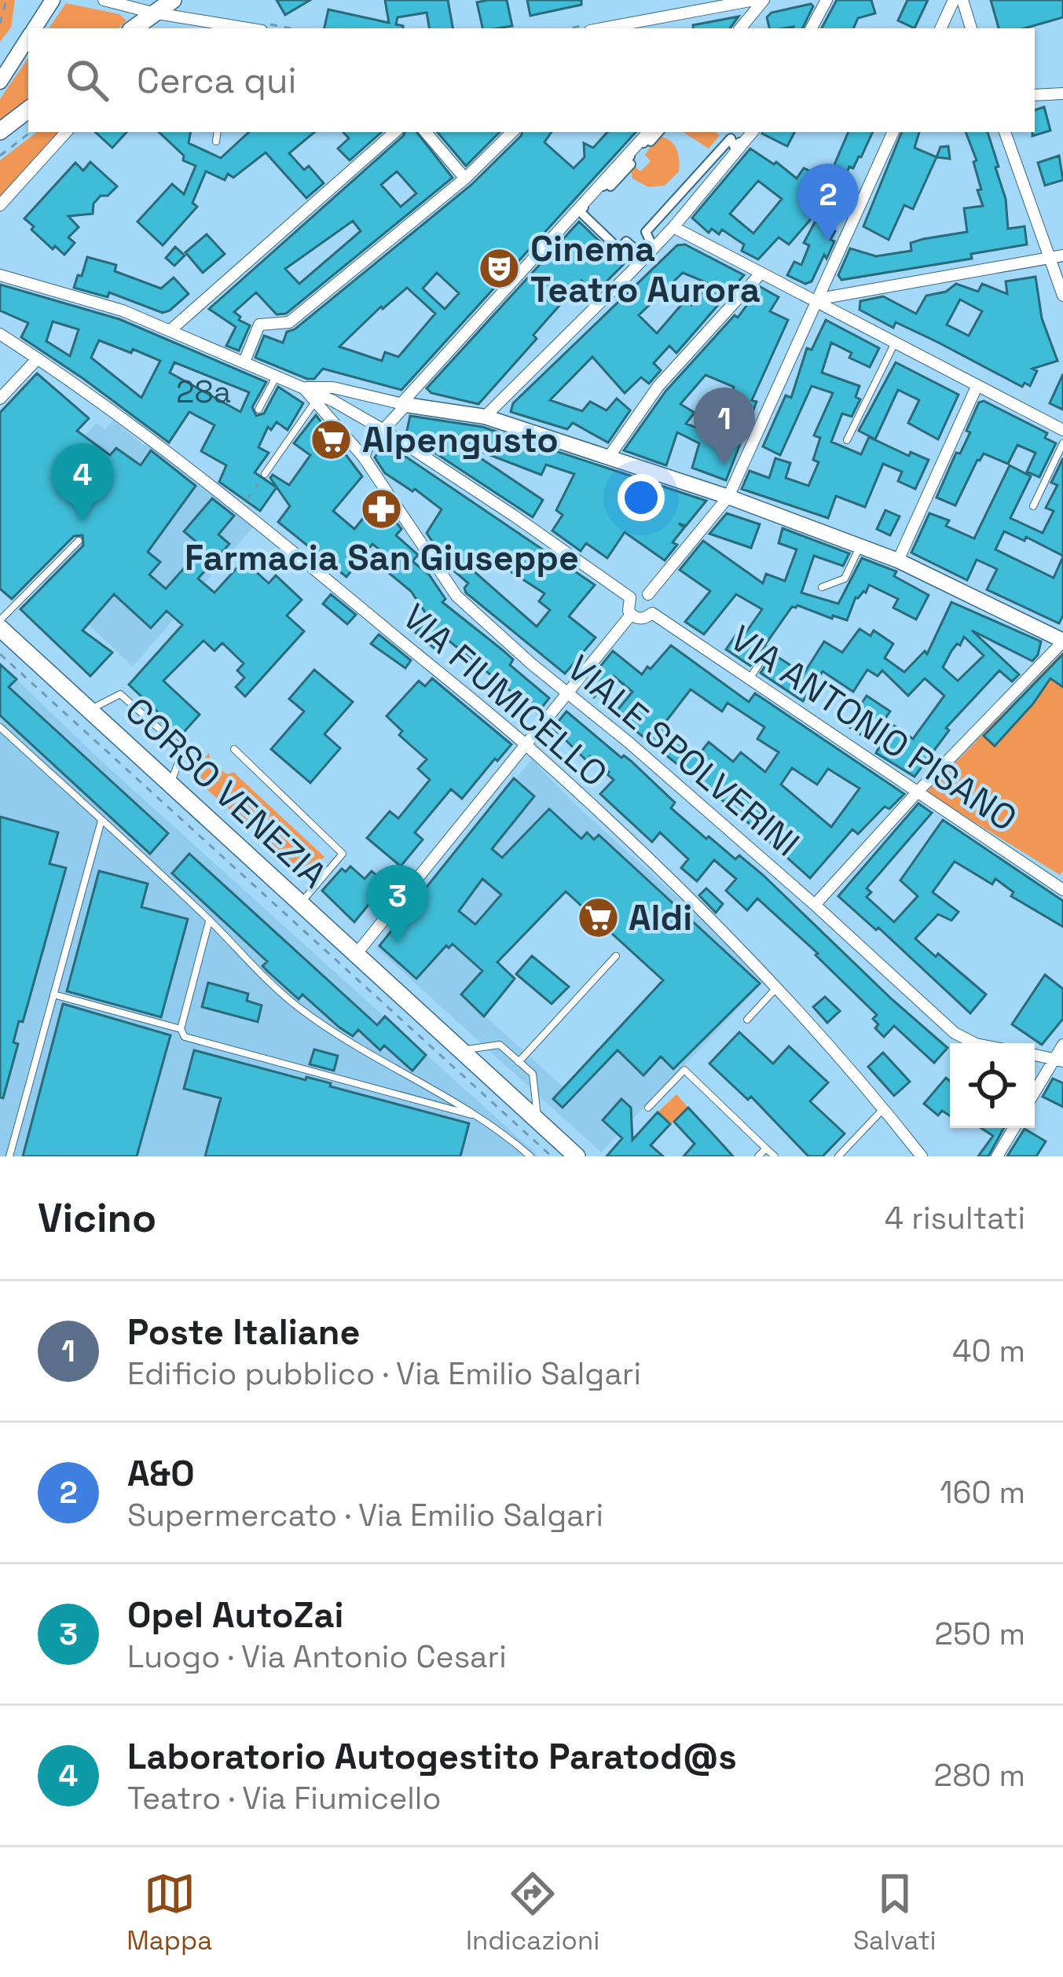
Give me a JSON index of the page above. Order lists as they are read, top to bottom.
{
  "streets": {
    "main road": ["CORSO VENEZIA"],
    "street": ["VIA FIUMICELLO", "VIA ANTONIO PISANO", "VIALE SPOLVERINI"]
  },
  "places": {
    "theatre": ["Cinema Teatro Aurora"],
    "supermarket": ["Alpengusto", "Aldi"],
    "pharmacy": ["Farmacia San Giuseppe"]
  },
  "house_numbers": ["28a"],
  "page": {
    "search": "Cerca qui",
    "pins": [
      "2",
      "1",
      "4",
      "3"
    ],
    "heading": ["Vicino", "4 risultati"],
    "list": [
      {
        "mark": "1",
        "name": "Poste Italiane",
        "note": "Edificio pubblico · Via Emilio Salgari",
        "value": "40 m"
      },
      {
        "mark": "2",
        "name": "A&O",
        "note": "Supermercato · Via Emilio Salgari",
        "value": "160 m"
      },
      {
        "mark": "3",
        "name": "Opel AutoZai",
        "note": "Luogo · Via Antonio Cesari",
        "value": "250 m"
      },
      {
        "mark": "4",
        "name": "Laboratorio Autogestito Paratod@s",
        "note": "Teatro · Via Fiumicello",
        "value": "280 m"
      }
    ],
    "nav": ["Mappa", "Indicazioni", "Salvati"]
  }
}
